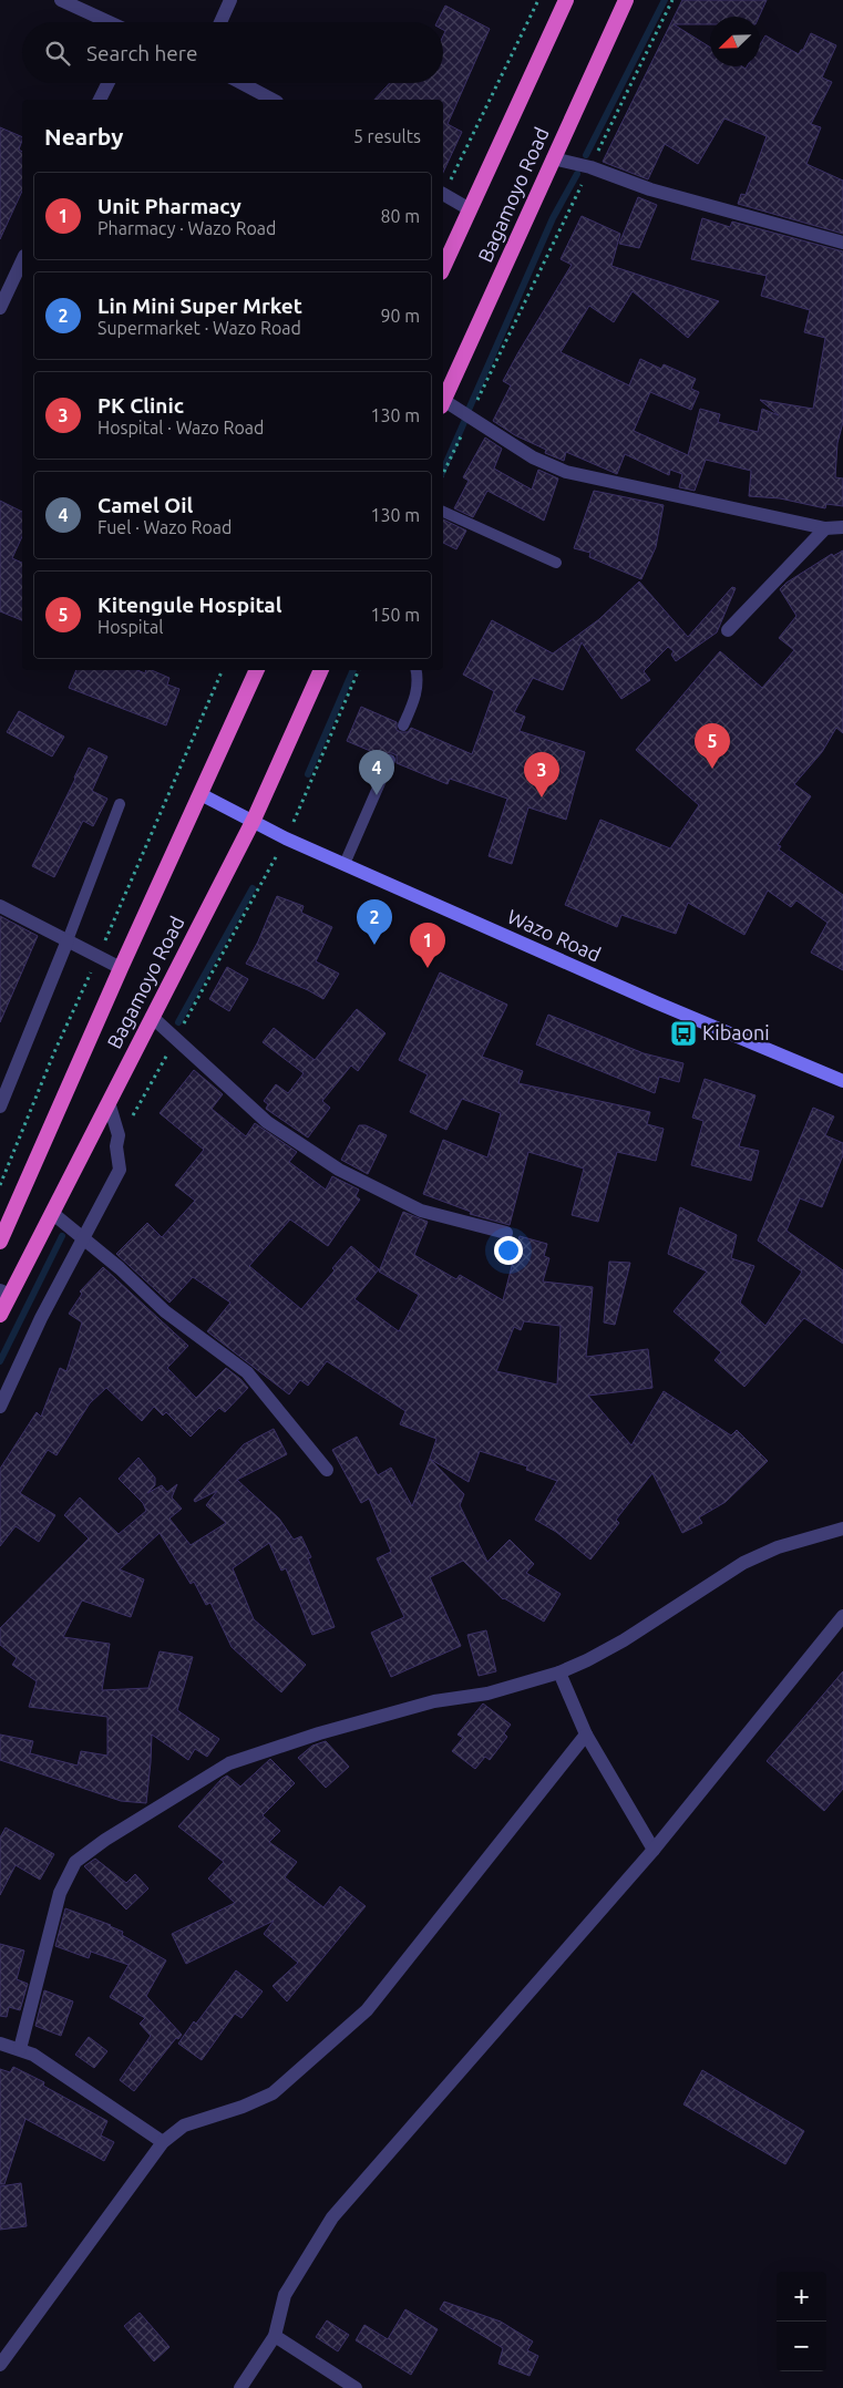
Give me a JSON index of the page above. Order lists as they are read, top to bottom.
{
  "streets": {
    "highway": ["Bagamoyo Road"],
    "main road": ["Wazo Road"]
  },
  "crossings": [
    ["Bagamoyo Road", "Wazo Road"]
  ],
  "places": {
    "bus stop": ["Kibaoni"]
  },
  "north": "bottom left",
  "page": {
    "search": "Search here",
    "heading": ["Nearby", "5 results"],
    "list": [
      {
        "mark": "1",
        "name": "Unit Pharmacy",
        "note": "Pharmacy · Wazo Road",
        "value": "80 m"
      },
      {
        "mark": "2",
        "name": "Lin Mini Super Mrket",
        "note": "Supermarket · Wazo Road",
        "value": "90 m"
      },
      {
        "mark": "3",
        "name": "PK Clinic",
        "note": "Hospital · Wazo Road",
        "value": "130 m"
      },
      {
        "mark": "4",
        "name": "Camel Oil",
        "note": "Fuel · Wazo Road",
        "value": "130 m"
      },
      {
        "mark": "5",
        "name": "Kitengule Hospital",
        "note": "Hospital",
        "value": "150 m"
      }
    ],
    "pins": [
      "5",
      "4",
      "3",
      "2",
      "1"
    ],
    "map_buttons": ["+", "−"]
  }
}
